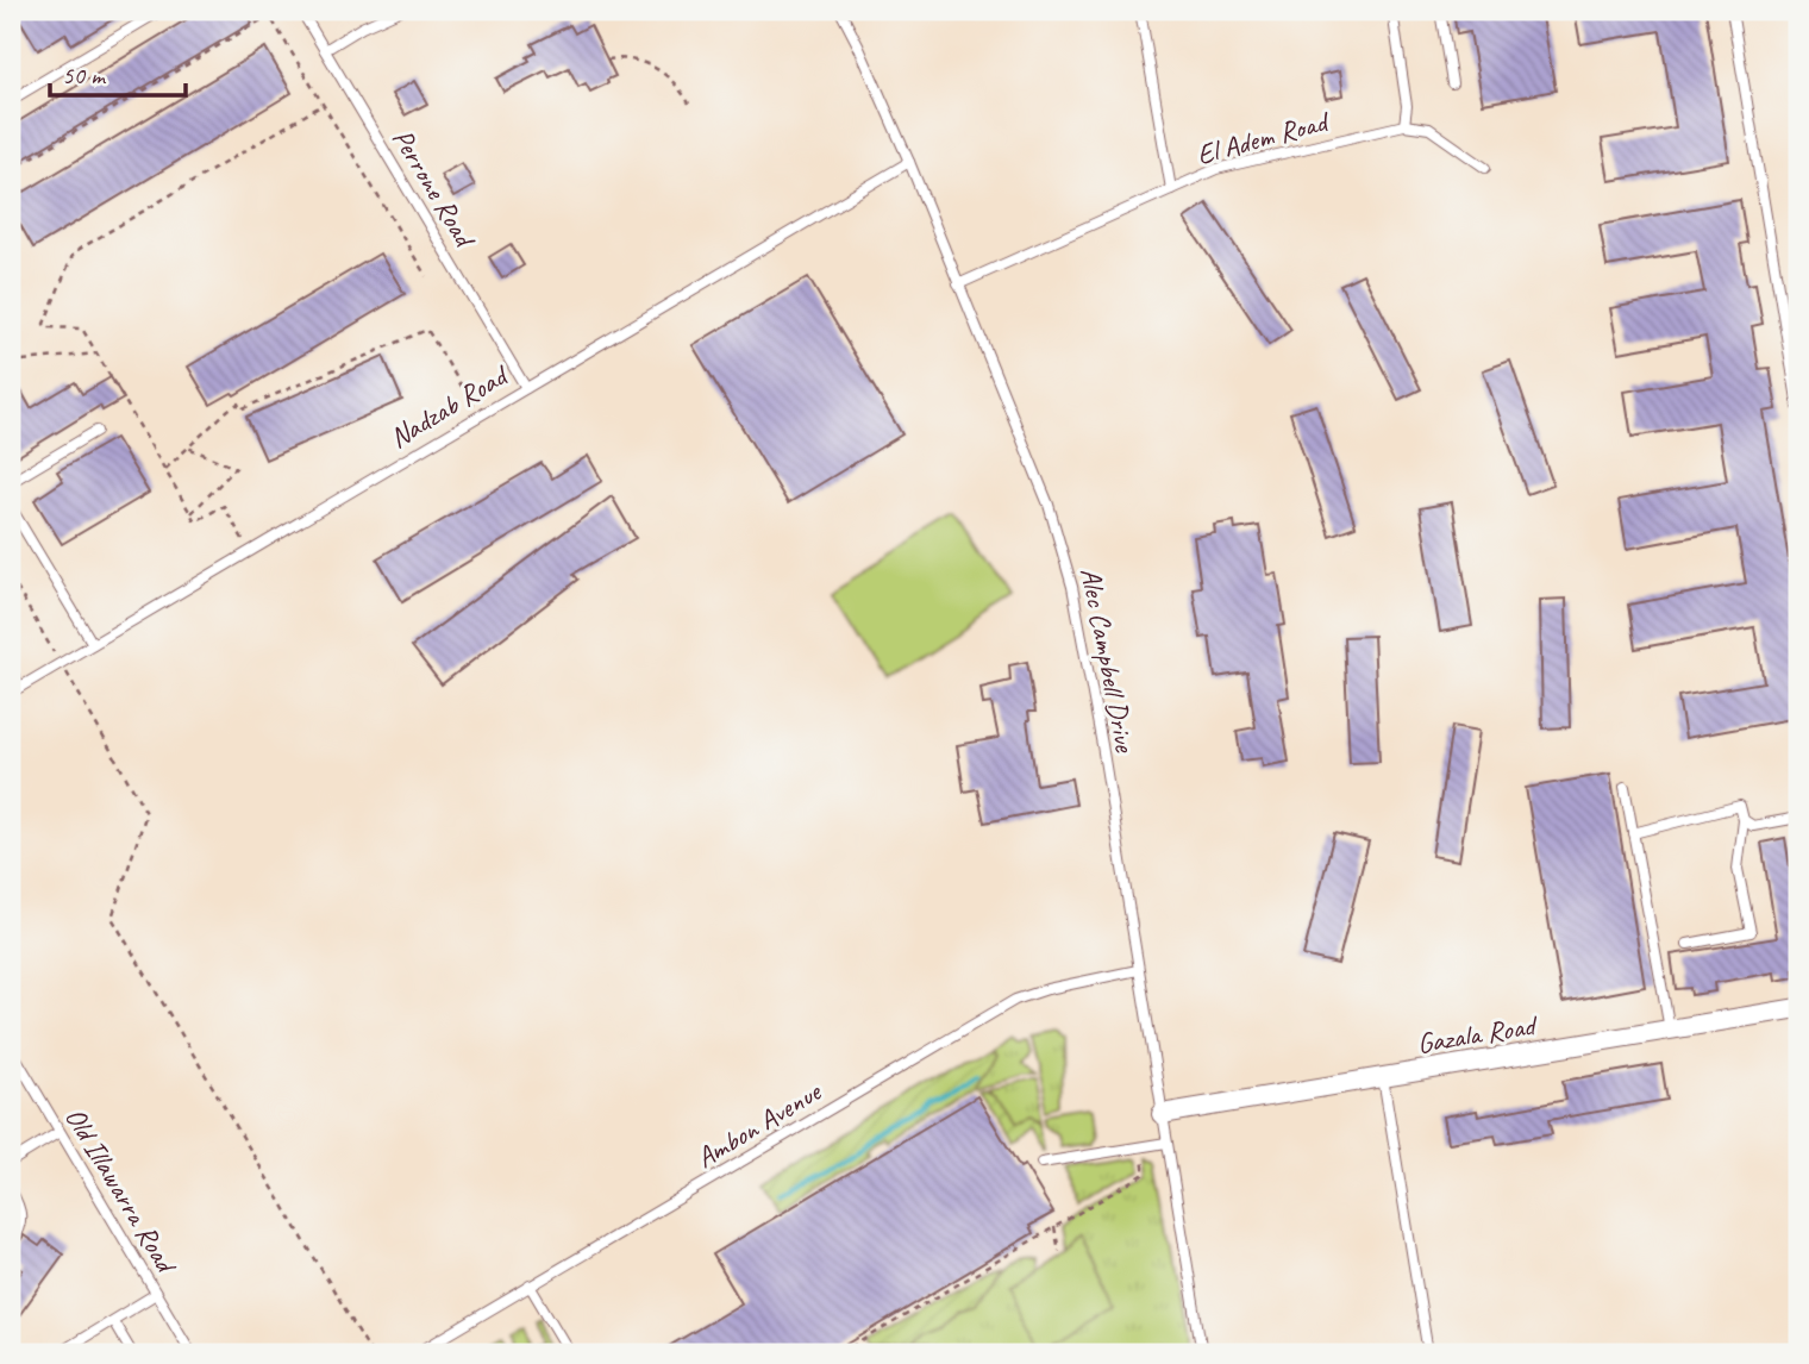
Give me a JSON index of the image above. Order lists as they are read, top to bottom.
{
  "streets": {
    "street": ["Gazala Road"],
    "lane": [
      "El Adem Road",
      "Perrone Road",
      "Nadzab Road",
      "Alec Campbell Drive",
      "Ambon Avenue",
      "Old Illawarra Road"
    ]
  },
  "crossings": [
    ["El Adem Road", "Alec Campbell Drive"],
    ["Perrone Road", "Nadzab Road"],
    ["Nadzab Road", "Alec Campbell Drive"],
    ["Alec Campbell Drive", "Gazala Road"],
    ["Alec Campbell Drive", "Ambon Avenue"]
  ],
  "scale_bar": "50 m"
}
